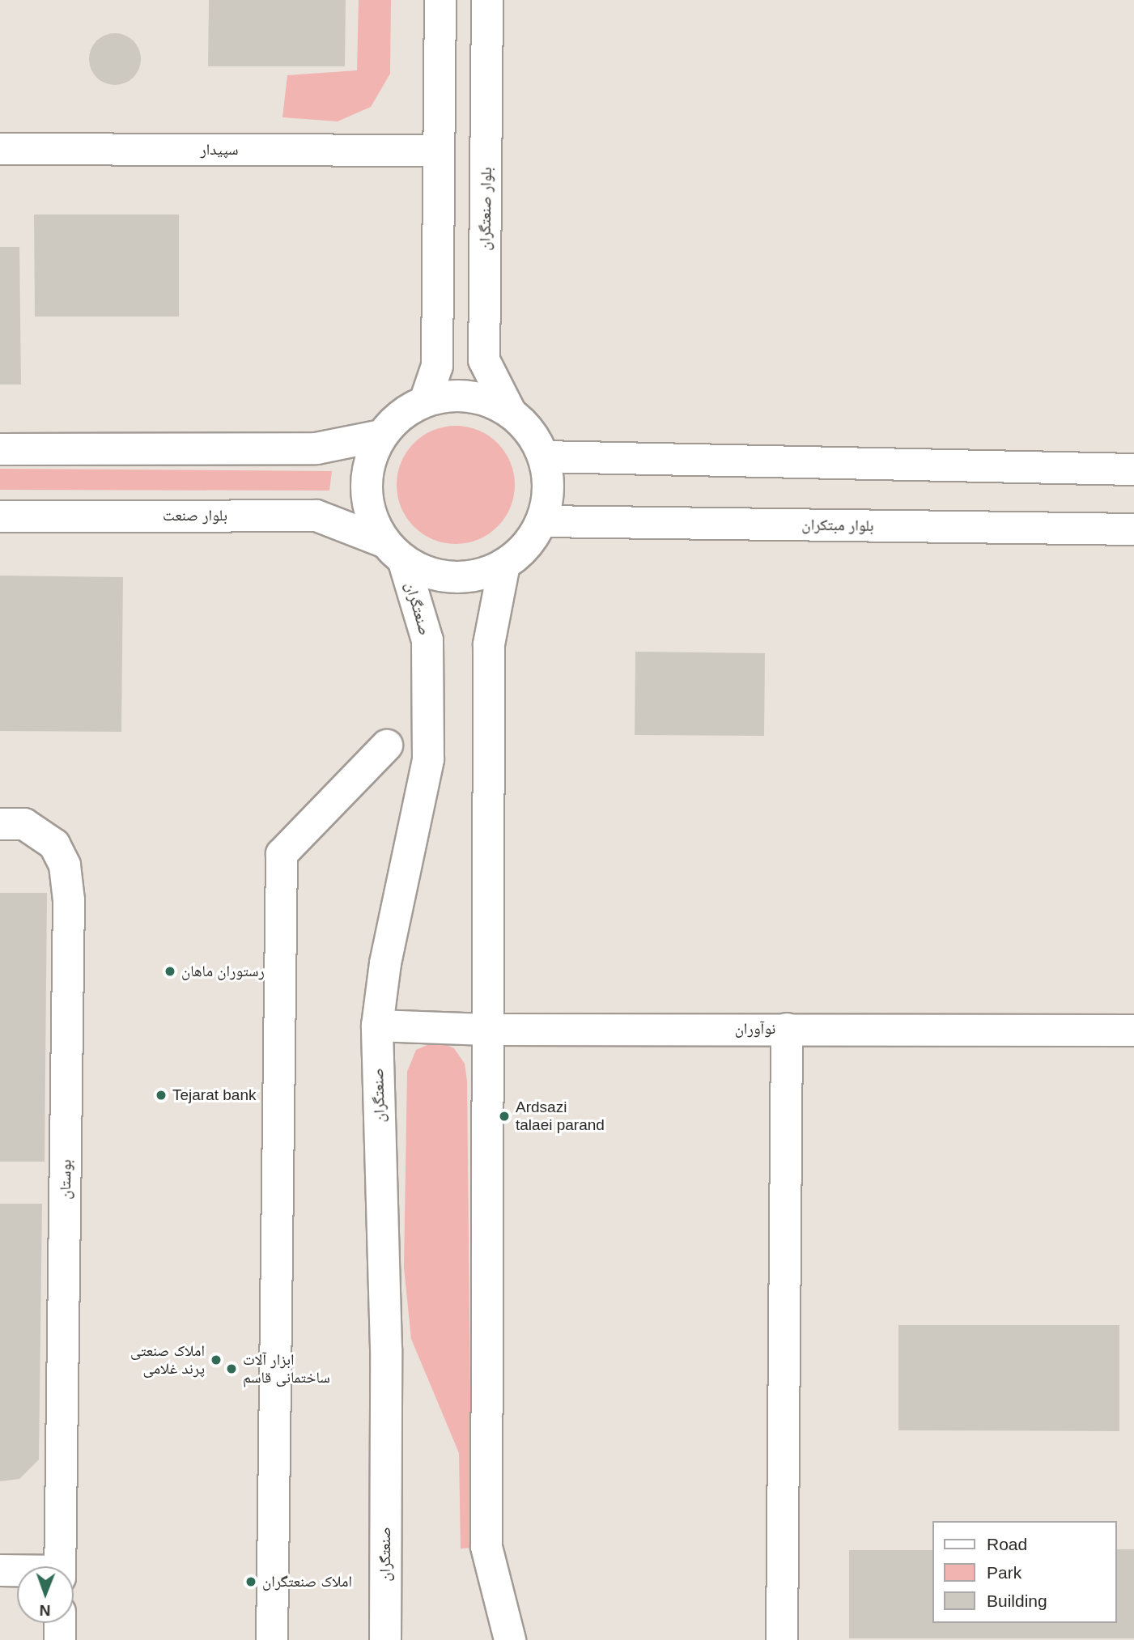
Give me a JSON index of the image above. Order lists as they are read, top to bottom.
{
  "streets": {
    "street": [
      "سپیدار",
      "بلوار صنعتگران",
      "بلوار صنعت",
      "بلوار مبتکران",
      "صنعتگران",
      "نوآوران",
      "بوستان"
    ]
  },
  "crossings": [
    ["بلوار صنعتگران", "بلوار صنعت"],
    ["بلوار صنعتگران", "بلوار مبتکران"],
    ["بلوار صنعتگران", "صنعتگران"],
    ["بلوار صنعت", "بلوار مبتکران"],
    ["بلوار صنعت", "صنعتگران"],
    ["بلوار مبتکران", "صنعتگران"],
    ["صنعتگران", "نوآوران"]
  ],
  "places": [
    "رستوران ماهان",
    "Tejarat bank",
    "Ardsazi talaei parand",
    "املاک صنعتی پرند غلامی",
    "ابزار آلات ساختمانی قاسم",
    "املاک صنعتگران"
  ],
  "legend": ["Road", "Park", "Building"],
  "north": "bottom"
}
